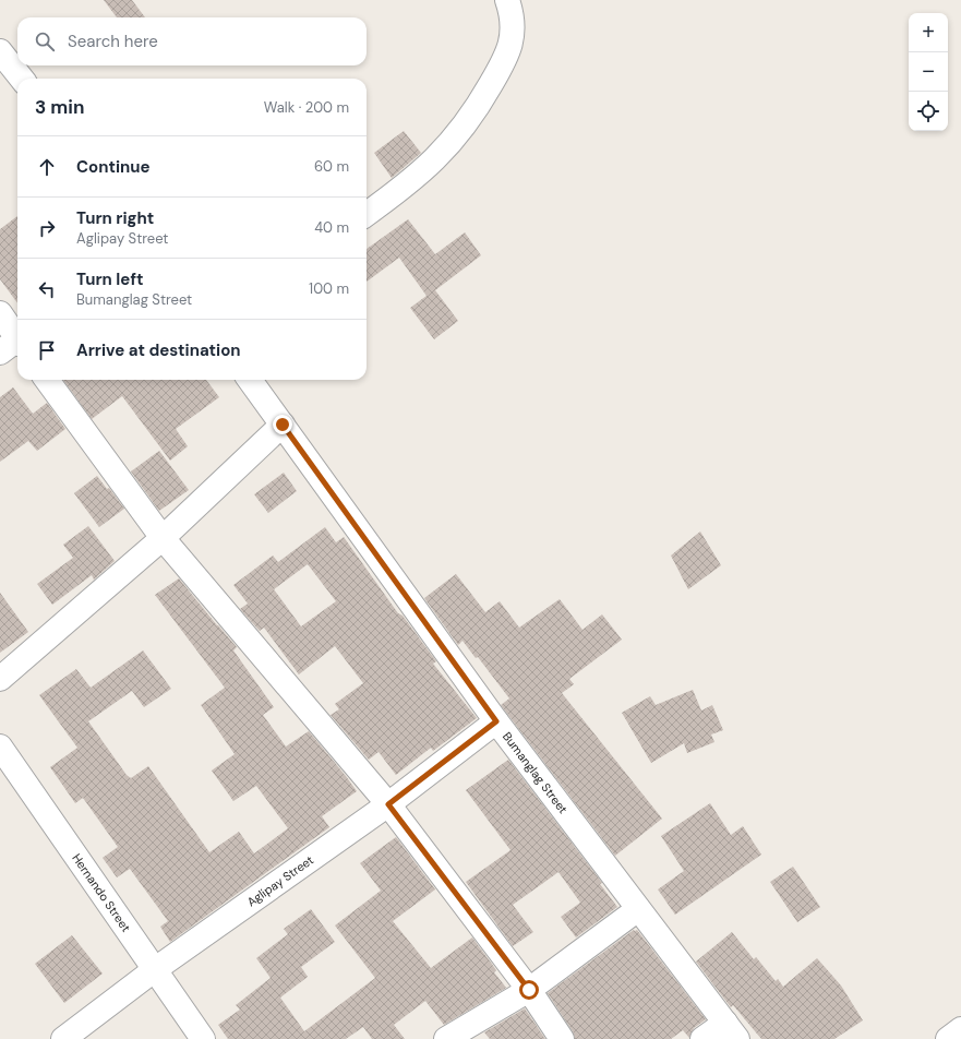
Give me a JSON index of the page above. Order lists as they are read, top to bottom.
{
  "streets": {
    "street": ["Bumanglag Street", "Aglipay Street", "Hernando Street"]
  },
  "crossings": [
    ["Bumanglag Street", "Aglipay Street"],
    ["Aglipay Street", "Hernando Street"]
  ],
  "page": {
    "map_buttons": ["+", "−"],
    "search": "Search here",
    "heading": ["3 min", "Walk · 200 m"],
    "list": [
      ["Continue", "60 m"],
      ["Turn right", "Aglipay Street", "40 m"],
      ["Turn left", "Bumanglag Street", "100 m"],
      "Arrive at destination"
    ]
  }
}
